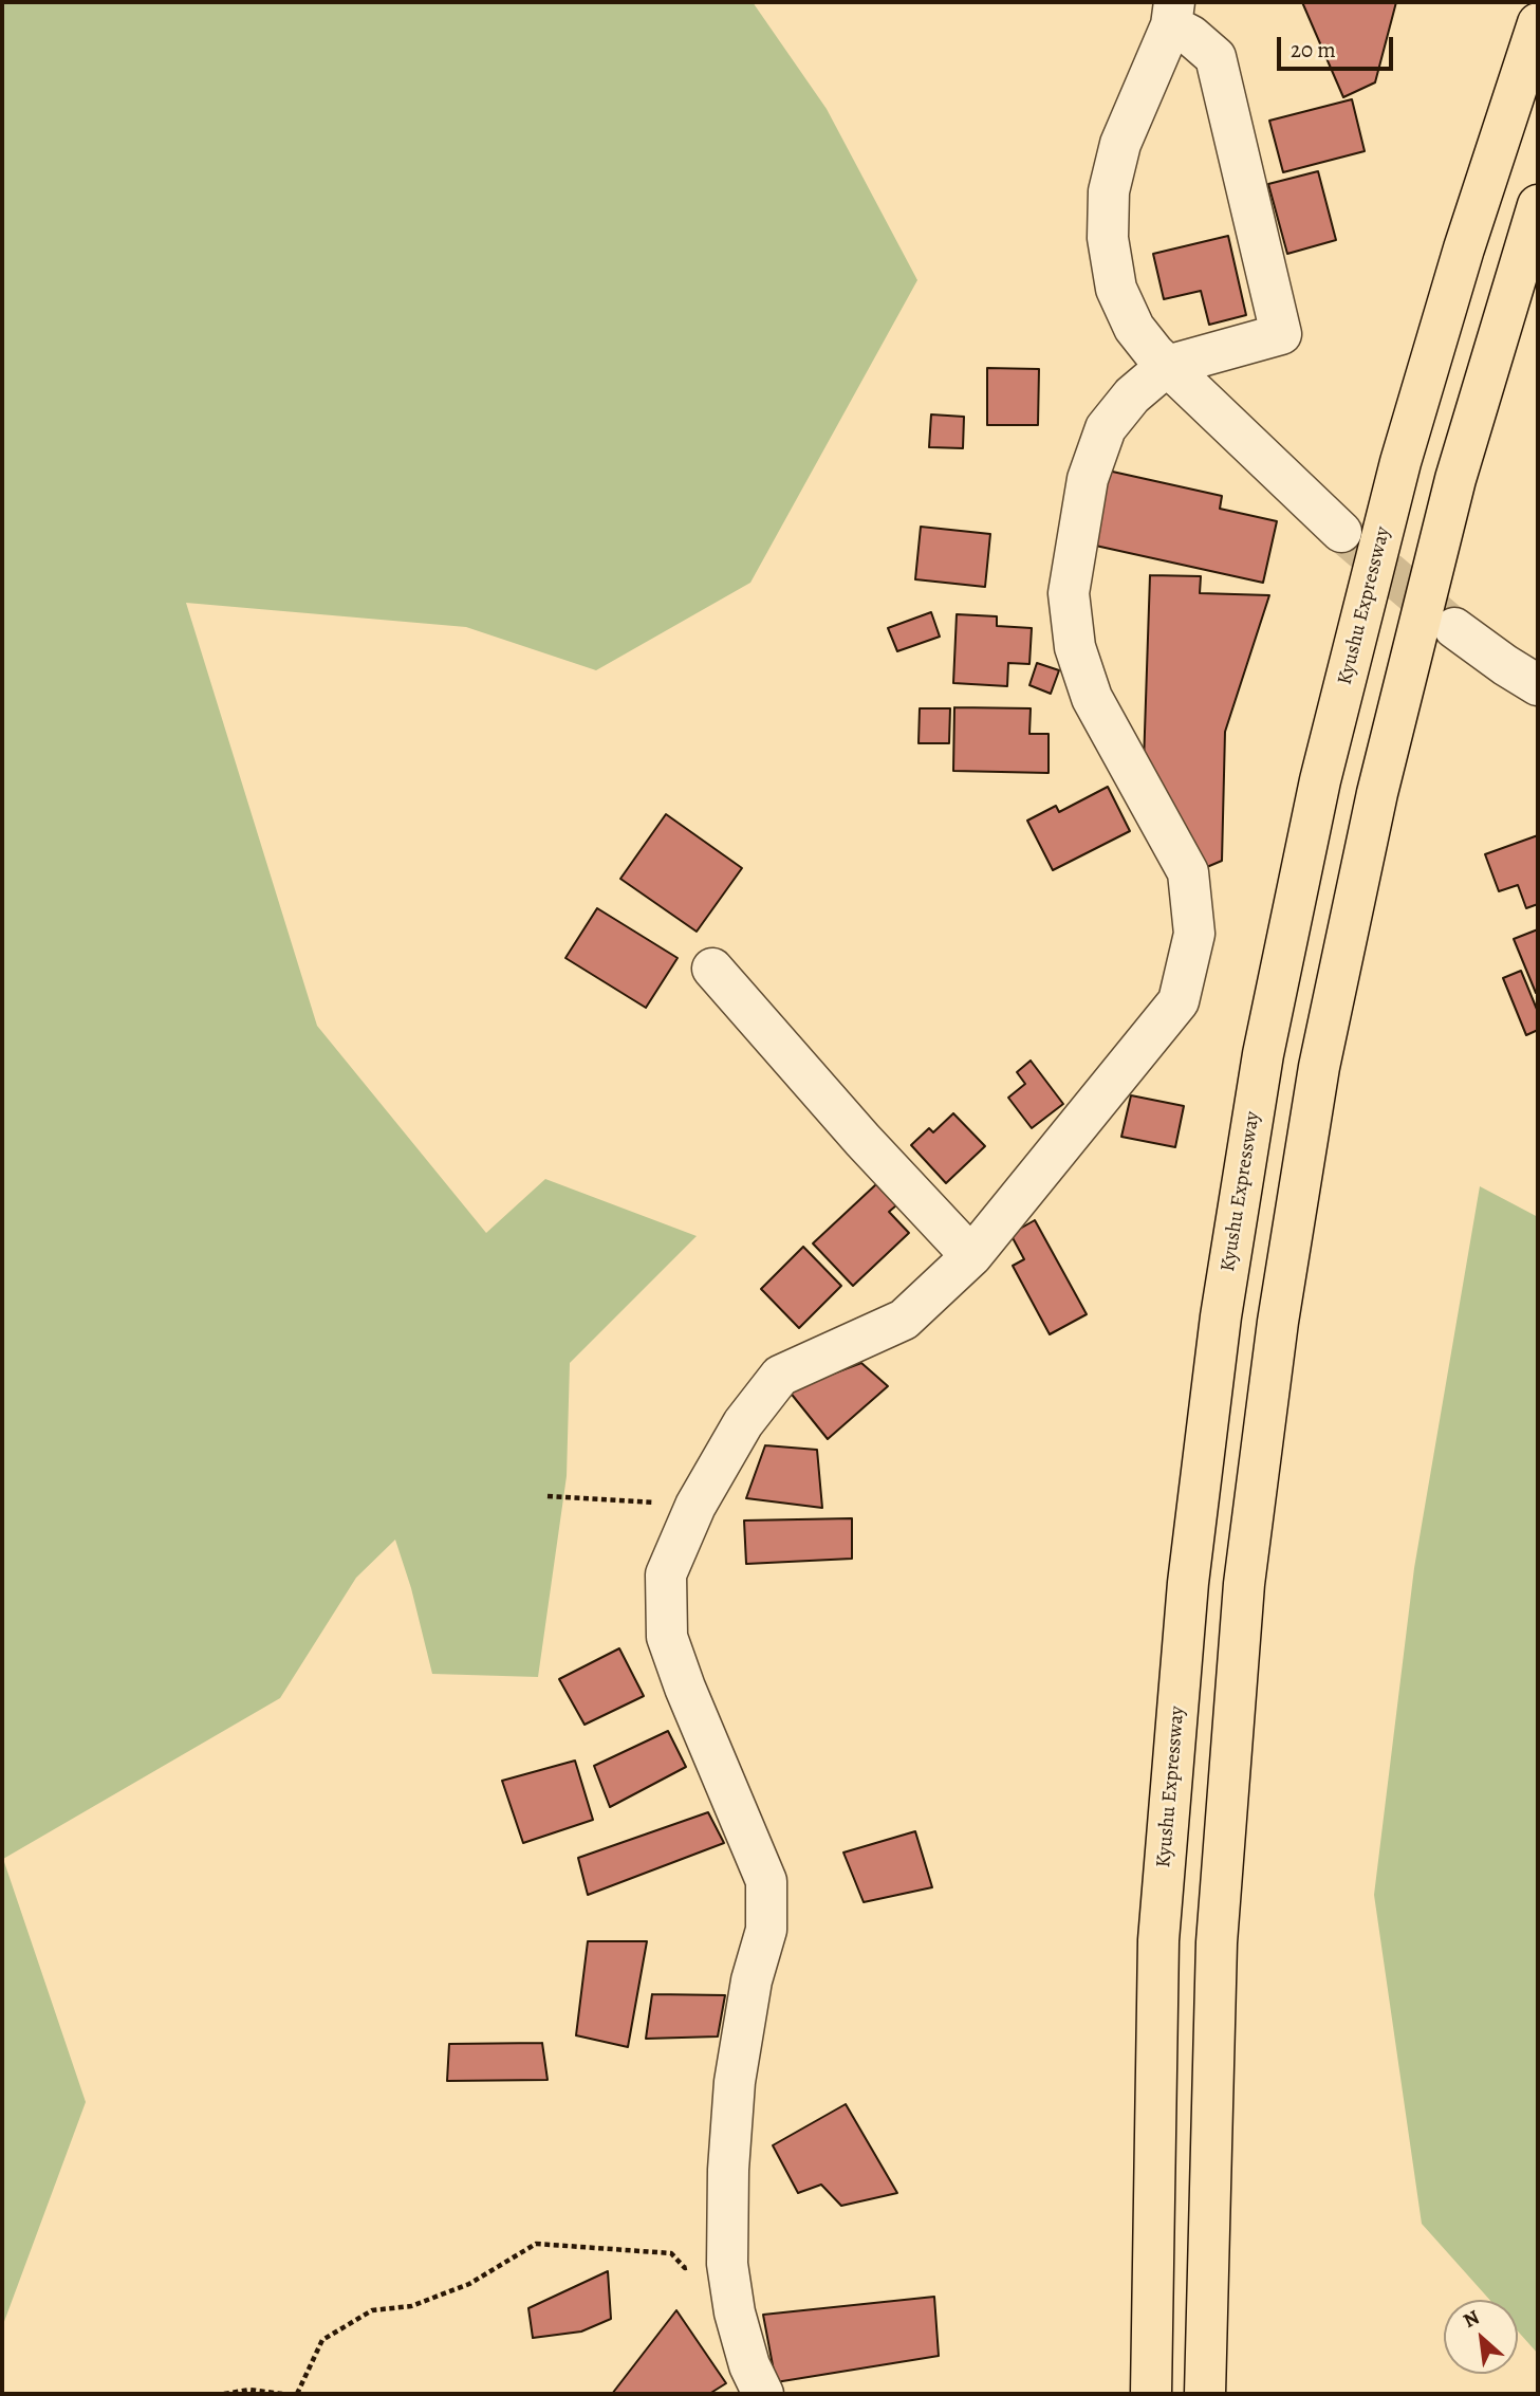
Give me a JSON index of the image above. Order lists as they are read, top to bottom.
{
  "streets": {
    "highway": ["Kyushu Expressway"]
  },
  "scale_bar": "20 m",
  "north": "top left"
}
